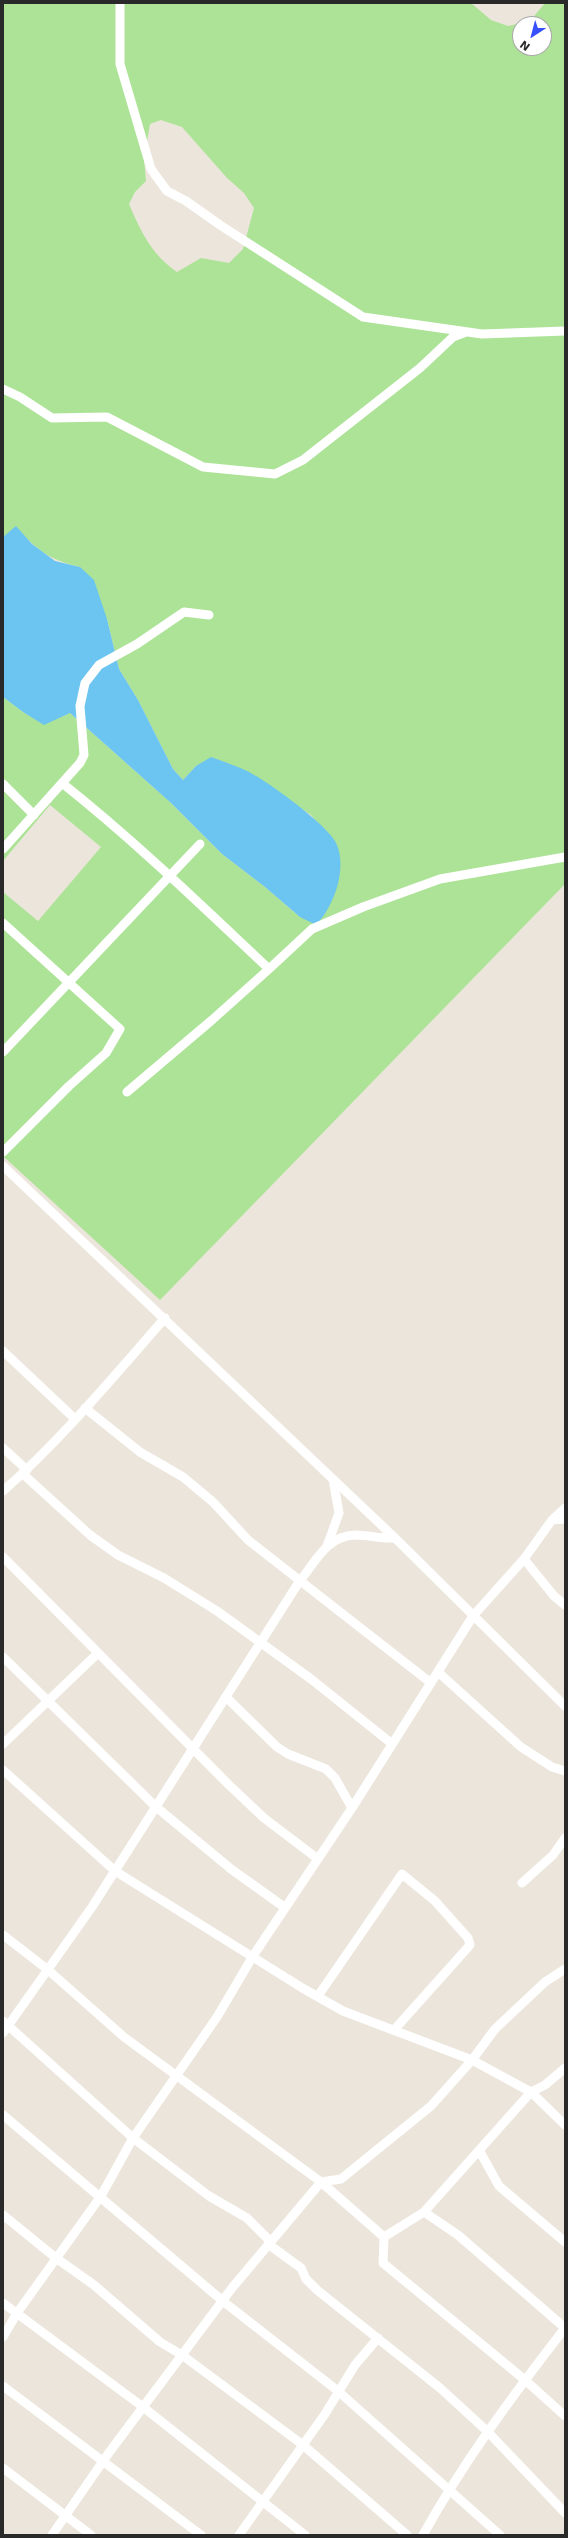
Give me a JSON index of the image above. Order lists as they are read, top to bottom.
{
  "north": "bottom left"
}
